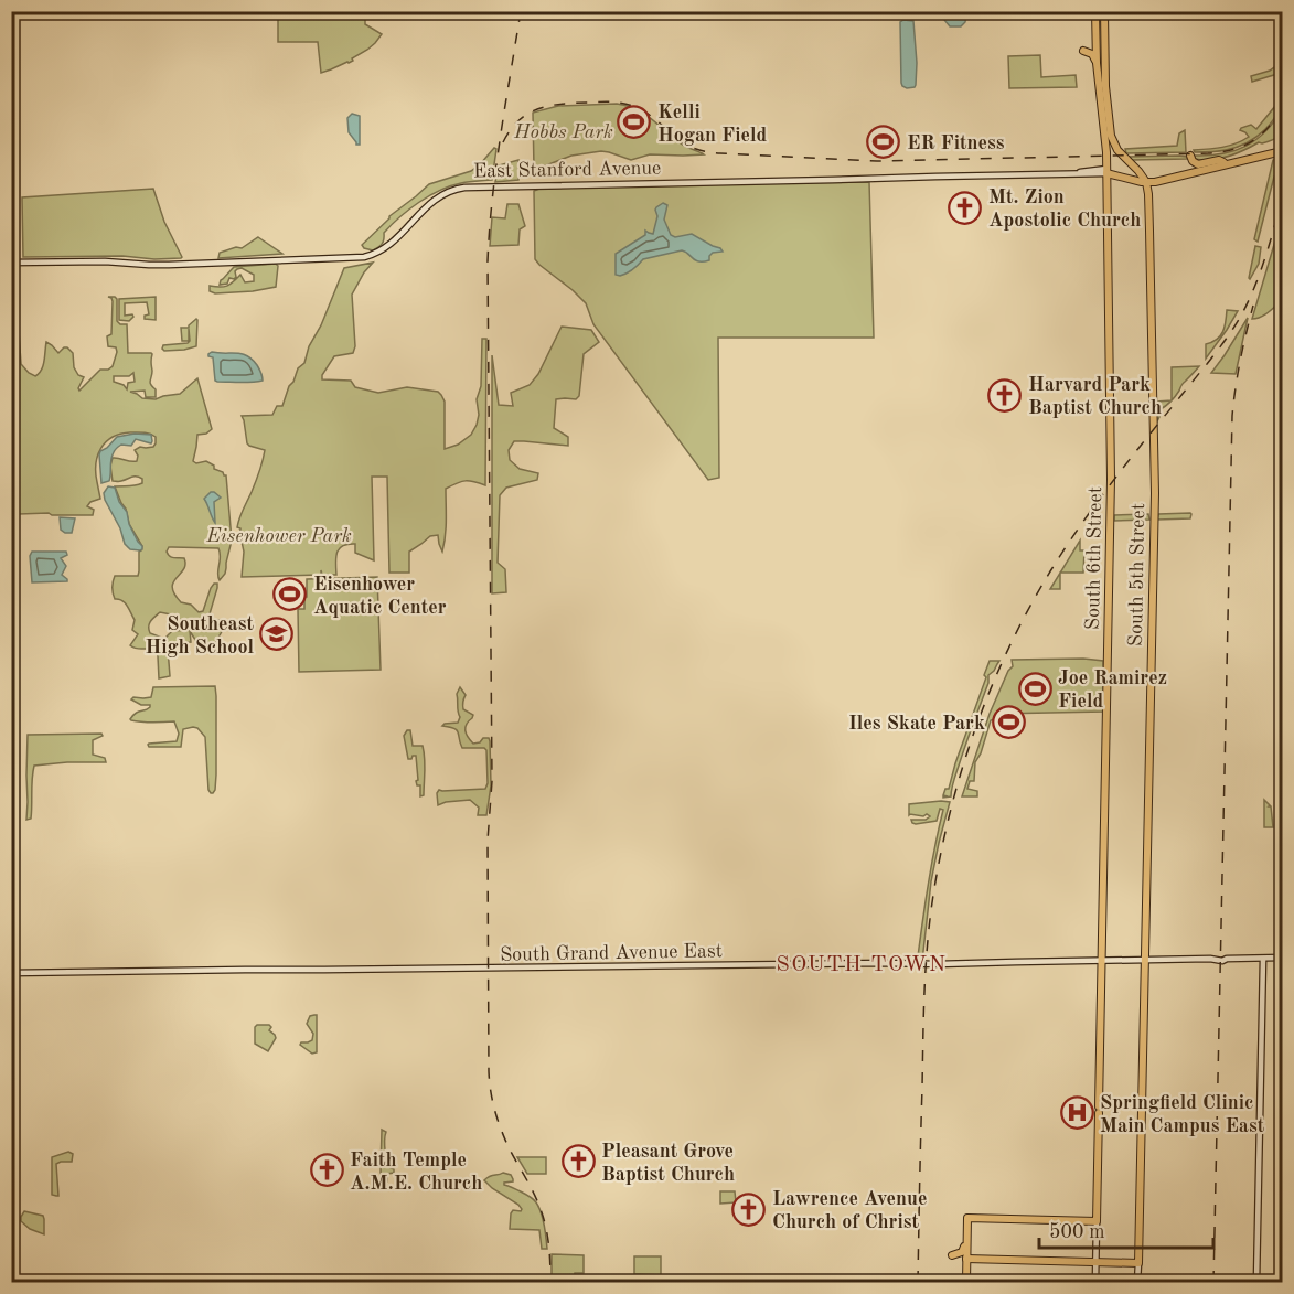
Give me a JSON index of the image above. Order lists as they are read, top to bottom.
{
  "streets": {
    "main road": [
      "East Stanford Avenue",
      "South 6th Street",
      "South 5th Street",
      "South Grand Avenue East"
    ]
  },
  "crossings": [
    ["East Stanford Avenue", "South 6th Street"],
    ["East Stanford Avenue", "South 5th Street"],
    ["South 6th Street", "South Grand Avenue East"],
    ["South 5th Street", "South Grand Avenue East"]
  ],
  "districts": ["SOUTH TOWN"],
  "parks": ["Hobbs Park", "Eisenhower Park"],
  "places": {
    "sports": [
      "Kelli Hogan Field",
      "ER Fitness",
      "Eisenhower Aquatic Center",
      "Joe Ramirez Field",
      "Iles Skate Park"
    ],
    "church": [
      "Mt. Zion Apostolic Church",
      "Harvard Park Baptist Church",
      "Pleasant Grove Baptist Church",
      "Faith Temple A.M.E. Church",
      "Lawrence Avenue Church of Christ"
    ],
    "school or university": ["Southeast High School"],
    "hospital": ["Springfield Clinic Main Campus East"]
  },
  "scale_bar": "500 m"
}
